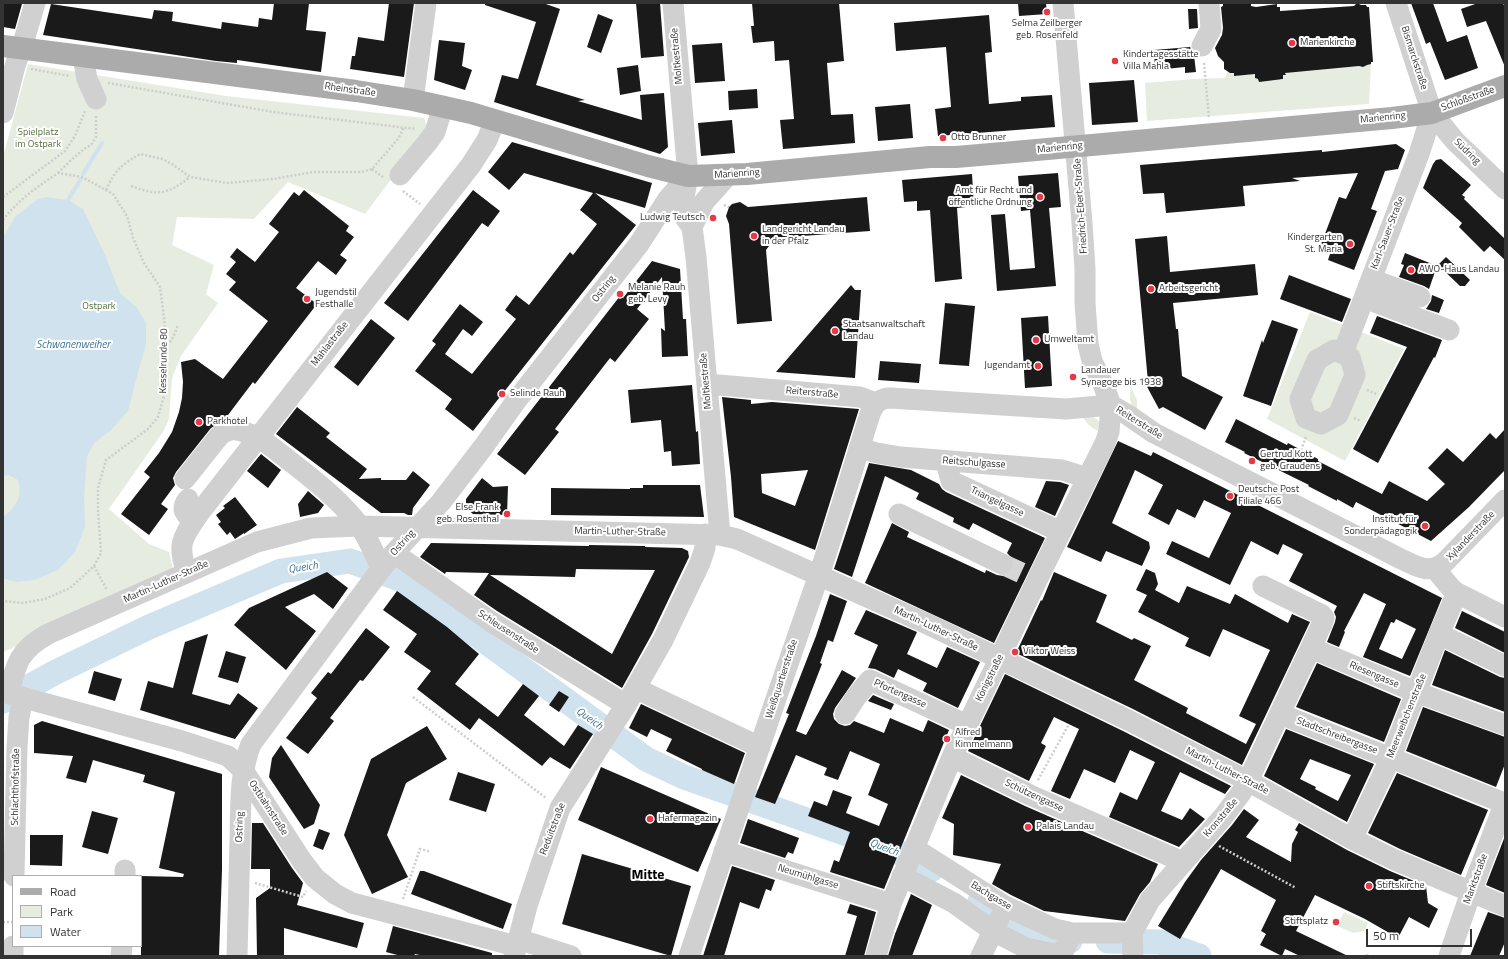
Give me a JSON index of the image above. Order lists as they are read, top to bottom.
{
  "streets": {
    "main road": ["Rheinstraße", "Schloßstraße", "Marienring"],
    "street": [
      "Moltkestraße",
      "Bismarckstraße",
      "Südring",
      "Friedrich-Ebert-Straße",
      "Karl-Sauer-Straße",
      "Ostring",
      "Mahlastraße",
      "Reiterstraße",
      "Reitschulgasse",
      "Triangelgasse",
      "Martin-Luther-Straße",
      "Xylanderstraße",
      "Schleusenstraße",
      "Riesengasse",
      "Königstraße",
      "Weißquartierstraße",
      "Pfortengasse",
      "Meerweibchenstraße",
      "Stadtschreibergasse",
      "Schlachthofstraße",
      "Schützengasse",
      "Ostbahnstraße",
      "Kronstraße",
      "Reduitstraße",
      "Neumühlgasse",
      "Marktstraße",
      "Bachgasse"
    ],
    "path": ["Kesselrunde 80"]
  },
  "crossings": [
    ["Moltkestraße", "Rheinstraße"],
    ["Moltkestraße", "Marienring"],
    ["Moltkestraße", "Ostring"],
    ["Moltkestraße", "Reiterstraße"],
    ["Moltkestraße", "Martin-Luther-Straße"],
    ["Moltkestraße", "Schleusenstraße"],
    ["Moltkestraße", "Reduitstraße"],
    ["Bismarckstraße", "Schloßstraße"],
    ["Bismarckstraße", "Marienring"],
    ["Bismarckstraße", "Südring"],
    ["Bismarckstraße", "Karl-Sauer-Straße"],
    ["Rheinstraße", "Marienring"],
    ["Rheinstraße", "Ostring"],
    ["Rheinstraße", "Mahlastraße"],
    ["Schloßstraße", "Marienring"],
    ["Schloßstraße", "Südring"],
    ["Schloßstraße", "Karl-Sauer-Straße"],
    ["Marienring", "Südring"],
    ["Marienring", "Friedrich-Ebert-Straße"],
    ["Marienring", "Karl-Sauer-Straße"],
    ["Marienring", "Ostring"],
    ["Südring", "Karl-Sauer-Straße"],
    ["Friedrich-Ebert-Straße", "Reiterstraße"],
    ["Friedrich-Ebert-Straße", "Königstraße"],
    ["Ostring", "Martin-Luther-Straße"],
    ["Ostring", "Schleusenstraße"],
    ["Ostring", "Ostbahnstraße"],
    ["Mahlastraße", "Martin-Luther-Straße"],
    ["Reiterstraße", "Xylanderstraße"],
    ["Reiterstraße", "Königstraße"],
    ["Reiterstraße", "Weißquartierstraße"],
    ["Reitschulgasse", "Triangelgasse"],
    ["Reitschulgasse", "Königstraße"],
    ["Reitschulgasse", "Weißquartierstraße"],
    ["Triangelgasse", "Königstraße"],
    ["Martin-Luther-Straße", "Königstraße"],
    ["Martin-Luther-Straße", "Weißquartierstraße"],
    ["Martin-Luther-Straße", "Meerweibchenstraße"],
    ["Martin-Luther-Straße", "Schlachthofstraße"],
    ["Martin-Luther-Straße", "Ostbahnstraße"],
    ["Martin-Luther-Straße", "Kronstraße"],
    ["Martin-Luther-Straße", "Marktstraße"],
    ["Schleusenstraße", "Weißquartierstraße"],
    ["Schleusenstraße", "Reduitstraße"],
    ["Riesengasse", "Meerweibchenstraße"],
    ["Riesengasse", "Kronstraße"],
    ["Königstraße", "Pfortengasse"],
    ["Königstraße", "Schützengasse"],
    ["Königstraße", "Neumühlgasse"],
    ["Königstraße", "Bachgasse"],
    ["Weißquartierstraße", "Neumühlgasse"],
    ["Meerweibchenstraße", "Stadtschreibergasse"],
    ["Stadtschreibergasse", "Kronstraße"],
    ["Stadtschreibergasse", "Marktstraße"],
    ["Schlachthofstraße", "Ostbahnstraße"],
    ["Schützengasse", "Kronstraße"],
    ["Ostbahnstraße", "Reduitstraße"],
    ["Kronstraße", "Bachgasse"]
  ],
  "districts": ["Mitte"],
  "water": ["Schwanenweiher", "Queich"],
  "parks": ["Spielplatz im Ostpark", "Ostpark"],
  "places": [
    "Selma Zeilberger geb. Rosenfeld",
    "Marienkirche",
    "Kindertagesstätte Villa Mahla",
    "Otto Brunner",
    "Amt für Recht und öffentliche Ordnung",
    "Ludwig Teutsch",
    "Landgericht Landau in der Pfalz",
    "Kindergarten St. Maria",
    "AWO-Haus Landau",
    "Arbeitsgericht",
    "Melanie Rauh geb. Levy",
    "Jugendstil Festhalle",
    "Staatsanwaltschaft Landau",
    "Umweltamt",
    "Jugendamt",
    "Landauer Synagoge bis 1938",
    "Selinde Rauh",
    "Parkhotel",
    "Gertrud Kott geb. Graudens",
    "Deutsche Post Filiale 466",
    "Else Frank geb. Rosenthal",
    "Institut für Sonderpädagogik",
    "Viktor Weiss",
    "Alfred Kimmelmann",
    "Hafermagazin",
    "Palais Landau",
    "Stiftskirche",
    "Stiftsplatz"
  ],
  "legend": ["Road", "Park", "Water"],
  "scale_bar": "50 m"
}
